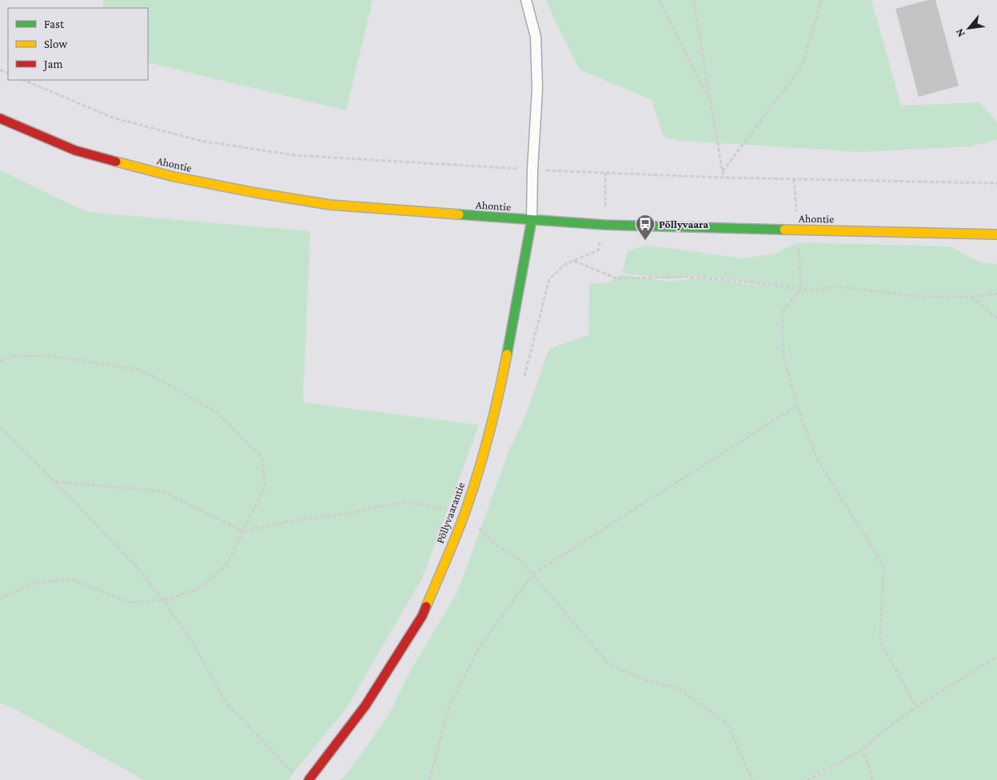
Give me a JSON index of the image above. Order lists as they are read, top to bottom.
{
  "streets": {
    "street": ["Ahontie", "Pöllyvaarantie"]
  },
  "crossings": [
    ["Ahontie", "Pöllyvaarantie"]
  ],
  "places": {
    "bus stop": ["Pöllyvaara"]
  },
  "legend": ["Fast", "Slow", "Jam"],
  "north": "bottom left"
}
